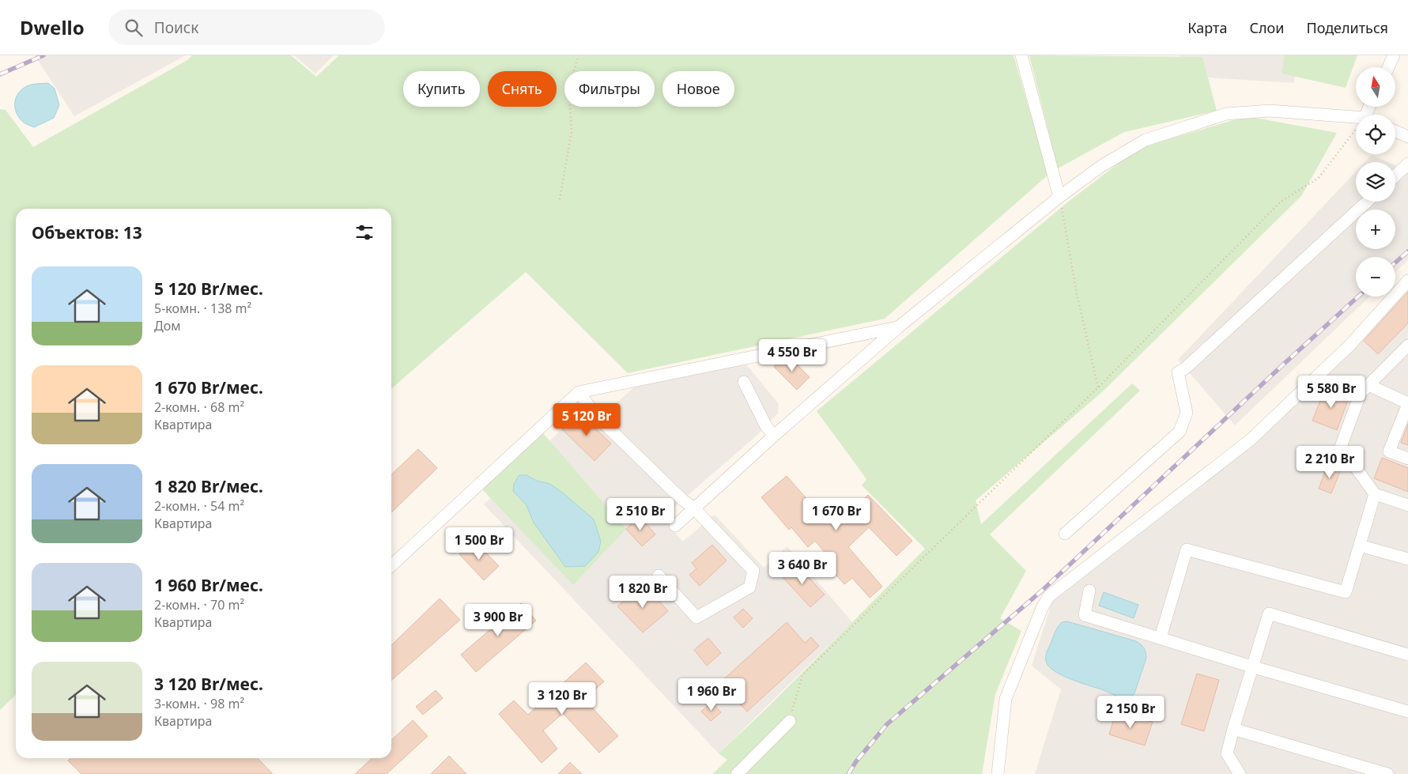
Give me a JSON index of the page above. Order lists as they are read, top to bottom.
{
  "north": "top",
  "page": {
    "header": "Dwello",
    "search": "Поиск",
    "nav": ["Карта", "Слои", "Поделиться"],
    "map_buttons": ["+", "−"],
    "chip": [
      "Купить",
      "Снять",
      "Фильтры",
      "Новое"
    ],
    "heading": "Объектов: 13",
    "list": [
      {
        "name": "5 120 Br/мес.",
        "note": "5-комн. · 138 m² · Дом"
      },
      {
        "name": "1 670 Br/мес.",
        "note": "2-комн. · 68 m² · Квартира"
      },
      {
        "name": "1 820 Br/мес.",
        "note": "2-комн. · 54 m² · Квартира"
      },
      {
        "name": "1 960 Br/мес.",
        "note": "2-комн. · 70 m² · Квартира"
      },
      {
        "name": "3 120 Br/мес.",
        "note": "3-комн. · 98 m² · Квартира"
      }
    ],
    "price": [
      "4 550 Br",
      "5 580 Br",
      "5 120 Br",
      "2 210 Br",
      "2 510 Br",
      "1 670 Br",
      "1 500 Br",
      "3 640 Br",
      "1 820 Br",
      "3 900 Br",
      "1 960 Br",
      "3 120 Br",
      "2 150 Br"
    ]
  }
}
